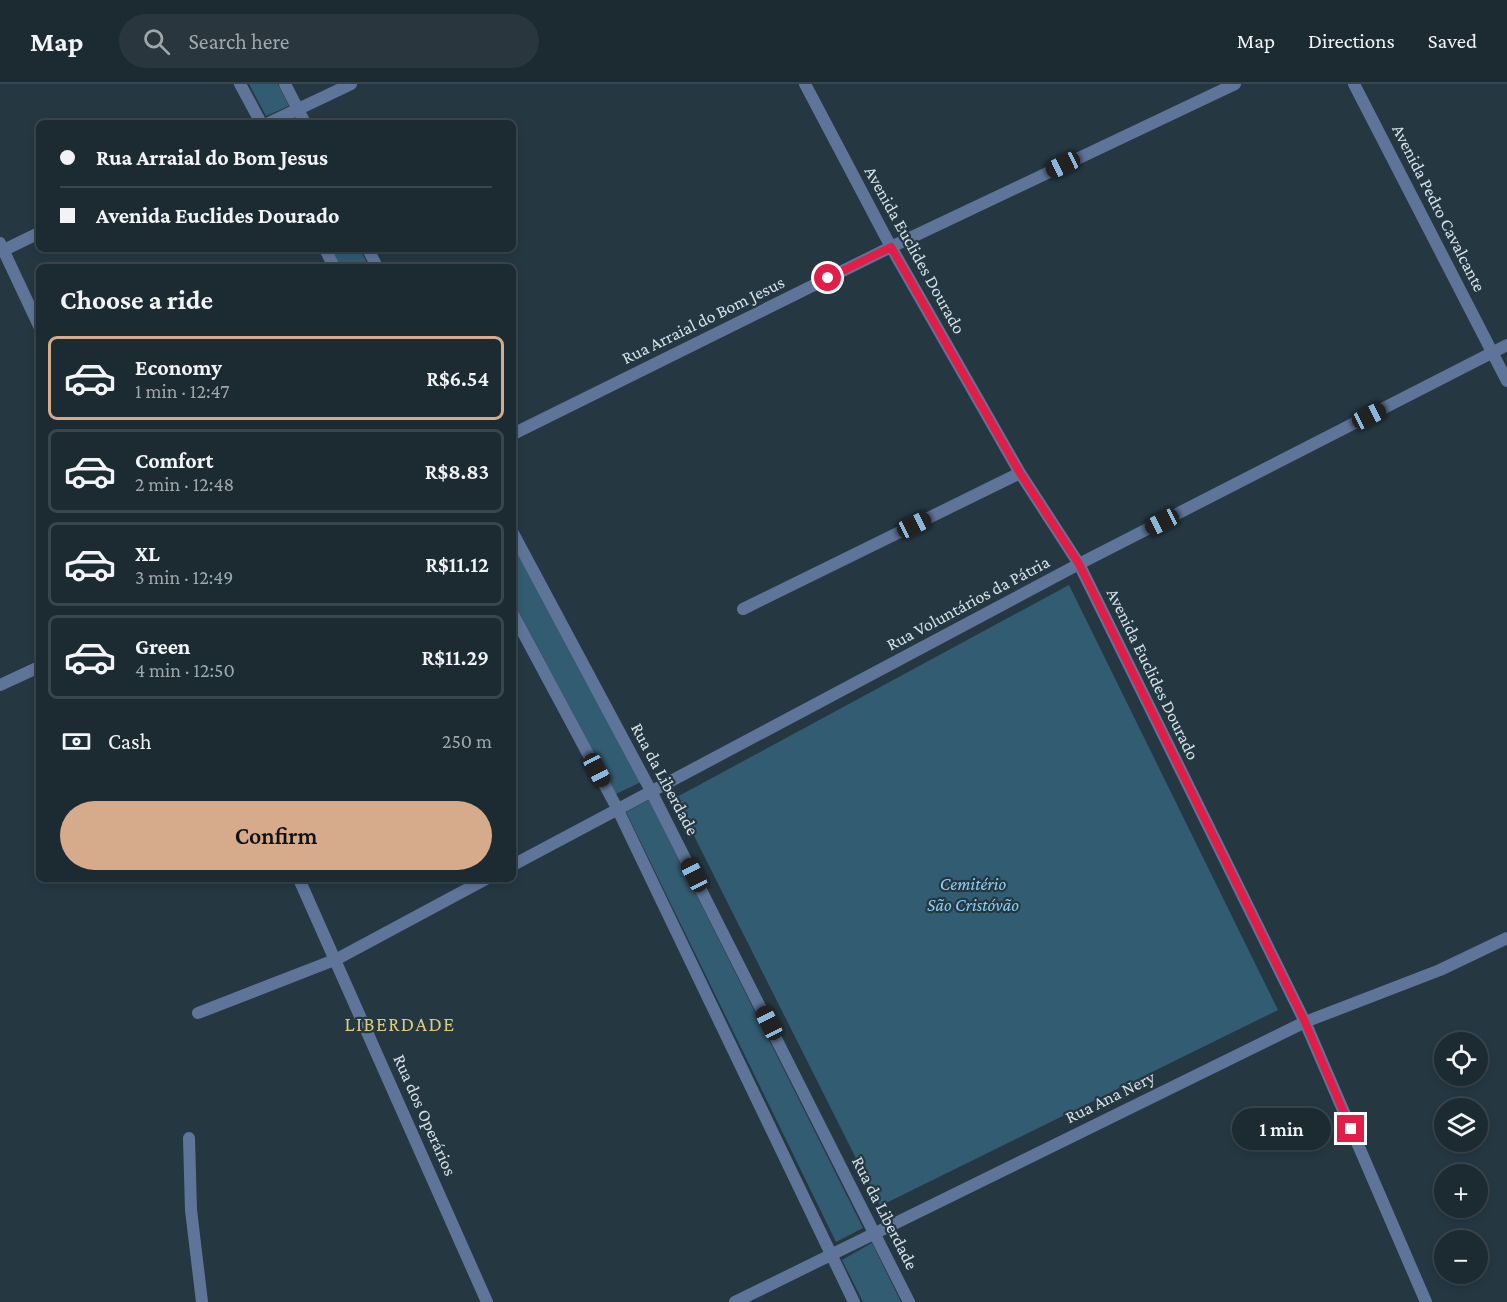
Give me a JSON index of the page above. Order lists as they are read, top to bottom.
{
  "streets": {
    "street": [
      "Avenida Pedro Cavalcante",
      "Avenida Euclides Dourado",
      "Rua Arraial do Bom Jesus",
      "Rua Voluntários da Pátria",
      "Rua da Liberdade",
      "Rua Ana Nery",
      "Rua dos Operários"
    ]
  },
  "crossings": [
    ["Avenida Pedro Cavalcante", "Rua Voluntários da Pátria"],
    ["Avenida Euclides Dourado", "Rua Arraial do Bom Jesus"],
    ["Avenida Euclides Dourado", "Rua Voluntários da Pátria"],
    ["Avenida Euclides Dourado", "Rua Ana Nery"],
    ["Rua Voluntários da Pátria", "Rua da Liberdade"],
    ["Rua da Liberdade", "Rua Ana Nery"]
  ],
  "districts": ["LIBERDADE"],
  "parks": ["Cemitério São Cristóvão"],
  "page": {
    "header": "Map",
    "search": "Search here",
    "nav": ["Map", "Directions", "Saved"],
    "banner": ["Rua Arraial do Bom Jesus", "Avenida Euclides Dourado"],
    "heading": "Choose a ride",
    "list": [
      {
        "name": "Economy",
        "note": "1 min · 12:47",
        "value": "R$6.54"
      },
      {
        "name": "Comfort",
        "note": "2 min · 12:48",
        "value": "R$8.83"
      },
      {
        "name": "XL",
        "note": "3 min · 12:49",
        "value": "R$11.12"
      },
      {
        "name": "Green",
        "note": "4 min · 12:50",
        "value": "R$11.29"
      }
    ],
    "pay": ["Cash", "250 m"],
    "buttons": "Confirm",
    "map_buttons": ["+", "−"],
    "bubble": "1 min"
  }
}
